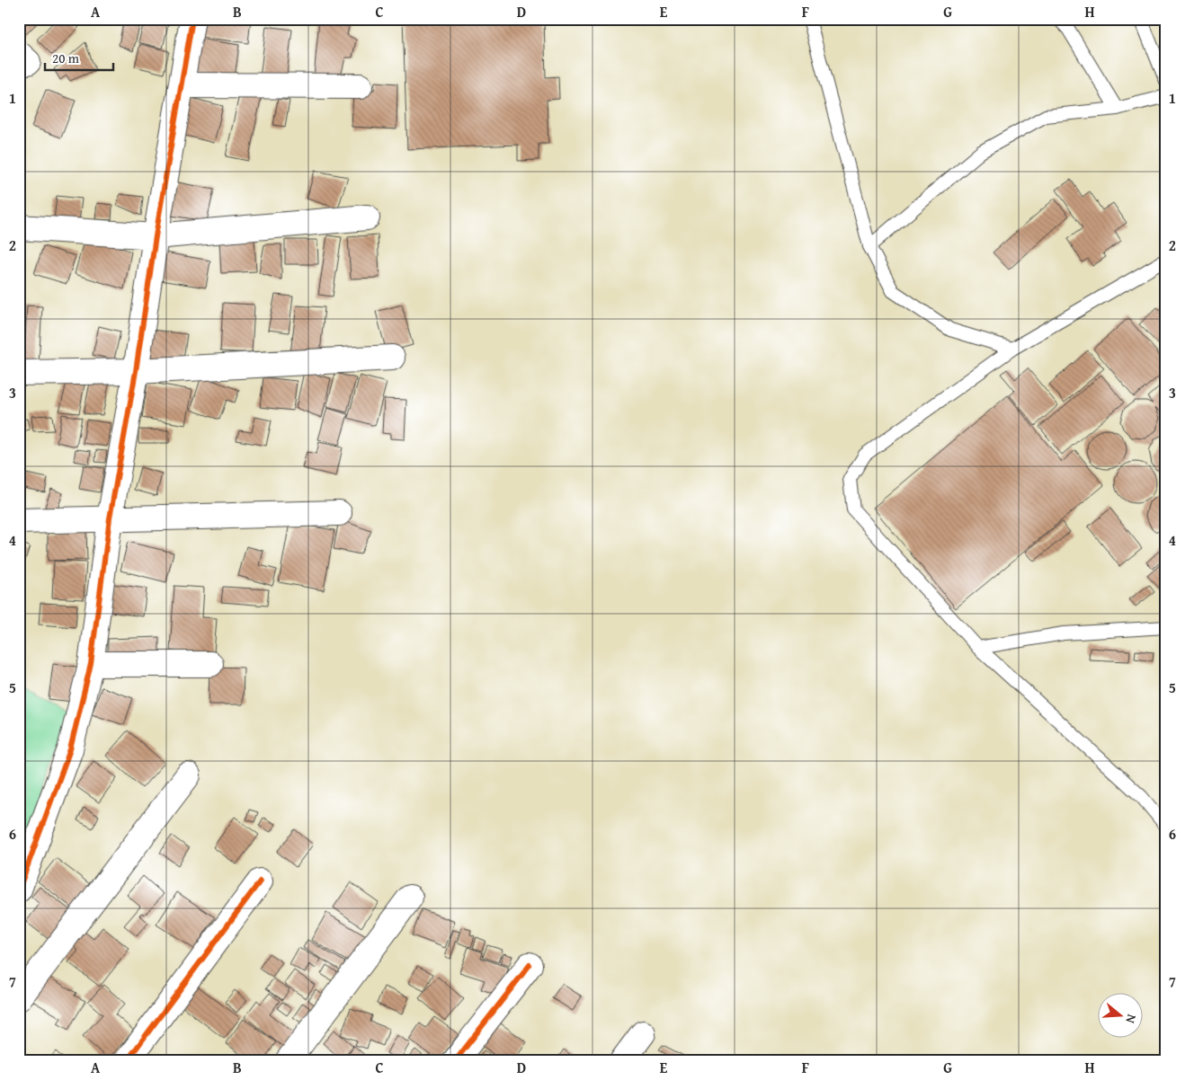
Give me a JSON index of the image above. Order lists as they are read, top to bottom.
{
  "scale_bar": "20 m",
  "north": "right",
  "grid": {
    "columns": [
      "A",
      "B",
      "C",
      "D",
      "E",
      "F",
      "G",
      "H"
    ],
    "rows": [
      "1",
      "2",
      "3",
      "4",
      "5",
      "6",
      "7"
    ]
  }
}
